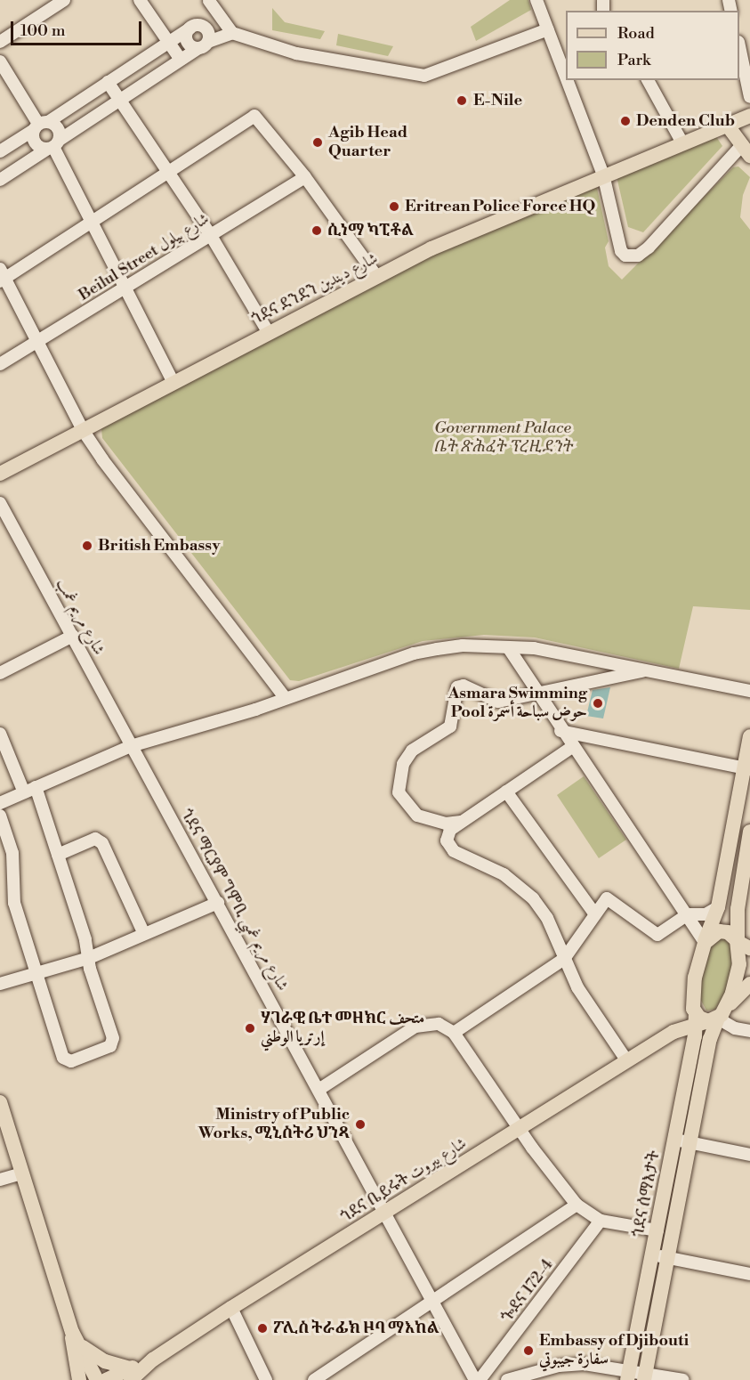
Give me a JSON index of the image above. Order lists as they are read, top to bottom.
{
  "streets": {
    "main road": ["ጎደና ደንደን شارع ديندين", "ጎደና ቤይሩት شارع بيروت", "ጎደና ሰማእታት"],
    "street": [
      "Beilul Street شارع بيلول",
      "شارع مريم غمب",
      "ጎደና ማርያም ግምቢ شارع مريم غمبي",
      "ጐደና 172-4"
    ]
  },
  "crossings": [
    ["شارع مريم غمب", "ጎደና ማርያም ግምቢ شارع مريم غمبي"],
    ["ጎደና ማርያም ግምቢ شارع مريم غمبي", "ጎደና ቤይሩት شارع بيروت"]
  ],
  "parks": ["Government Palace ቤት ጽሕፈት ፕረዚደንት"],
  "places": [
    "E-Nile",
    "Denden Club",
    "Agib Head Quarter",
    "Eritrean Police Force HQ",
    "ሲነማ ካፒቶል",
    "British Embassy",
    "Asmara Swimming Pool حوض سباحة أسمرة",
    "ሃገራዊ ቤተ መዘክር متحف إرتريا الوطني",
    "Ministry of Public Works, ሚኒስትሪ ህንጻ",
    "ፖሊስ ትራፊክ ዞባ ማእከል",
    "Embassy of Djibouti سفارة جيبوتي"
  ],
  "legend": ["Road", "Park"],
  "scale_bar": "100 m"
}
